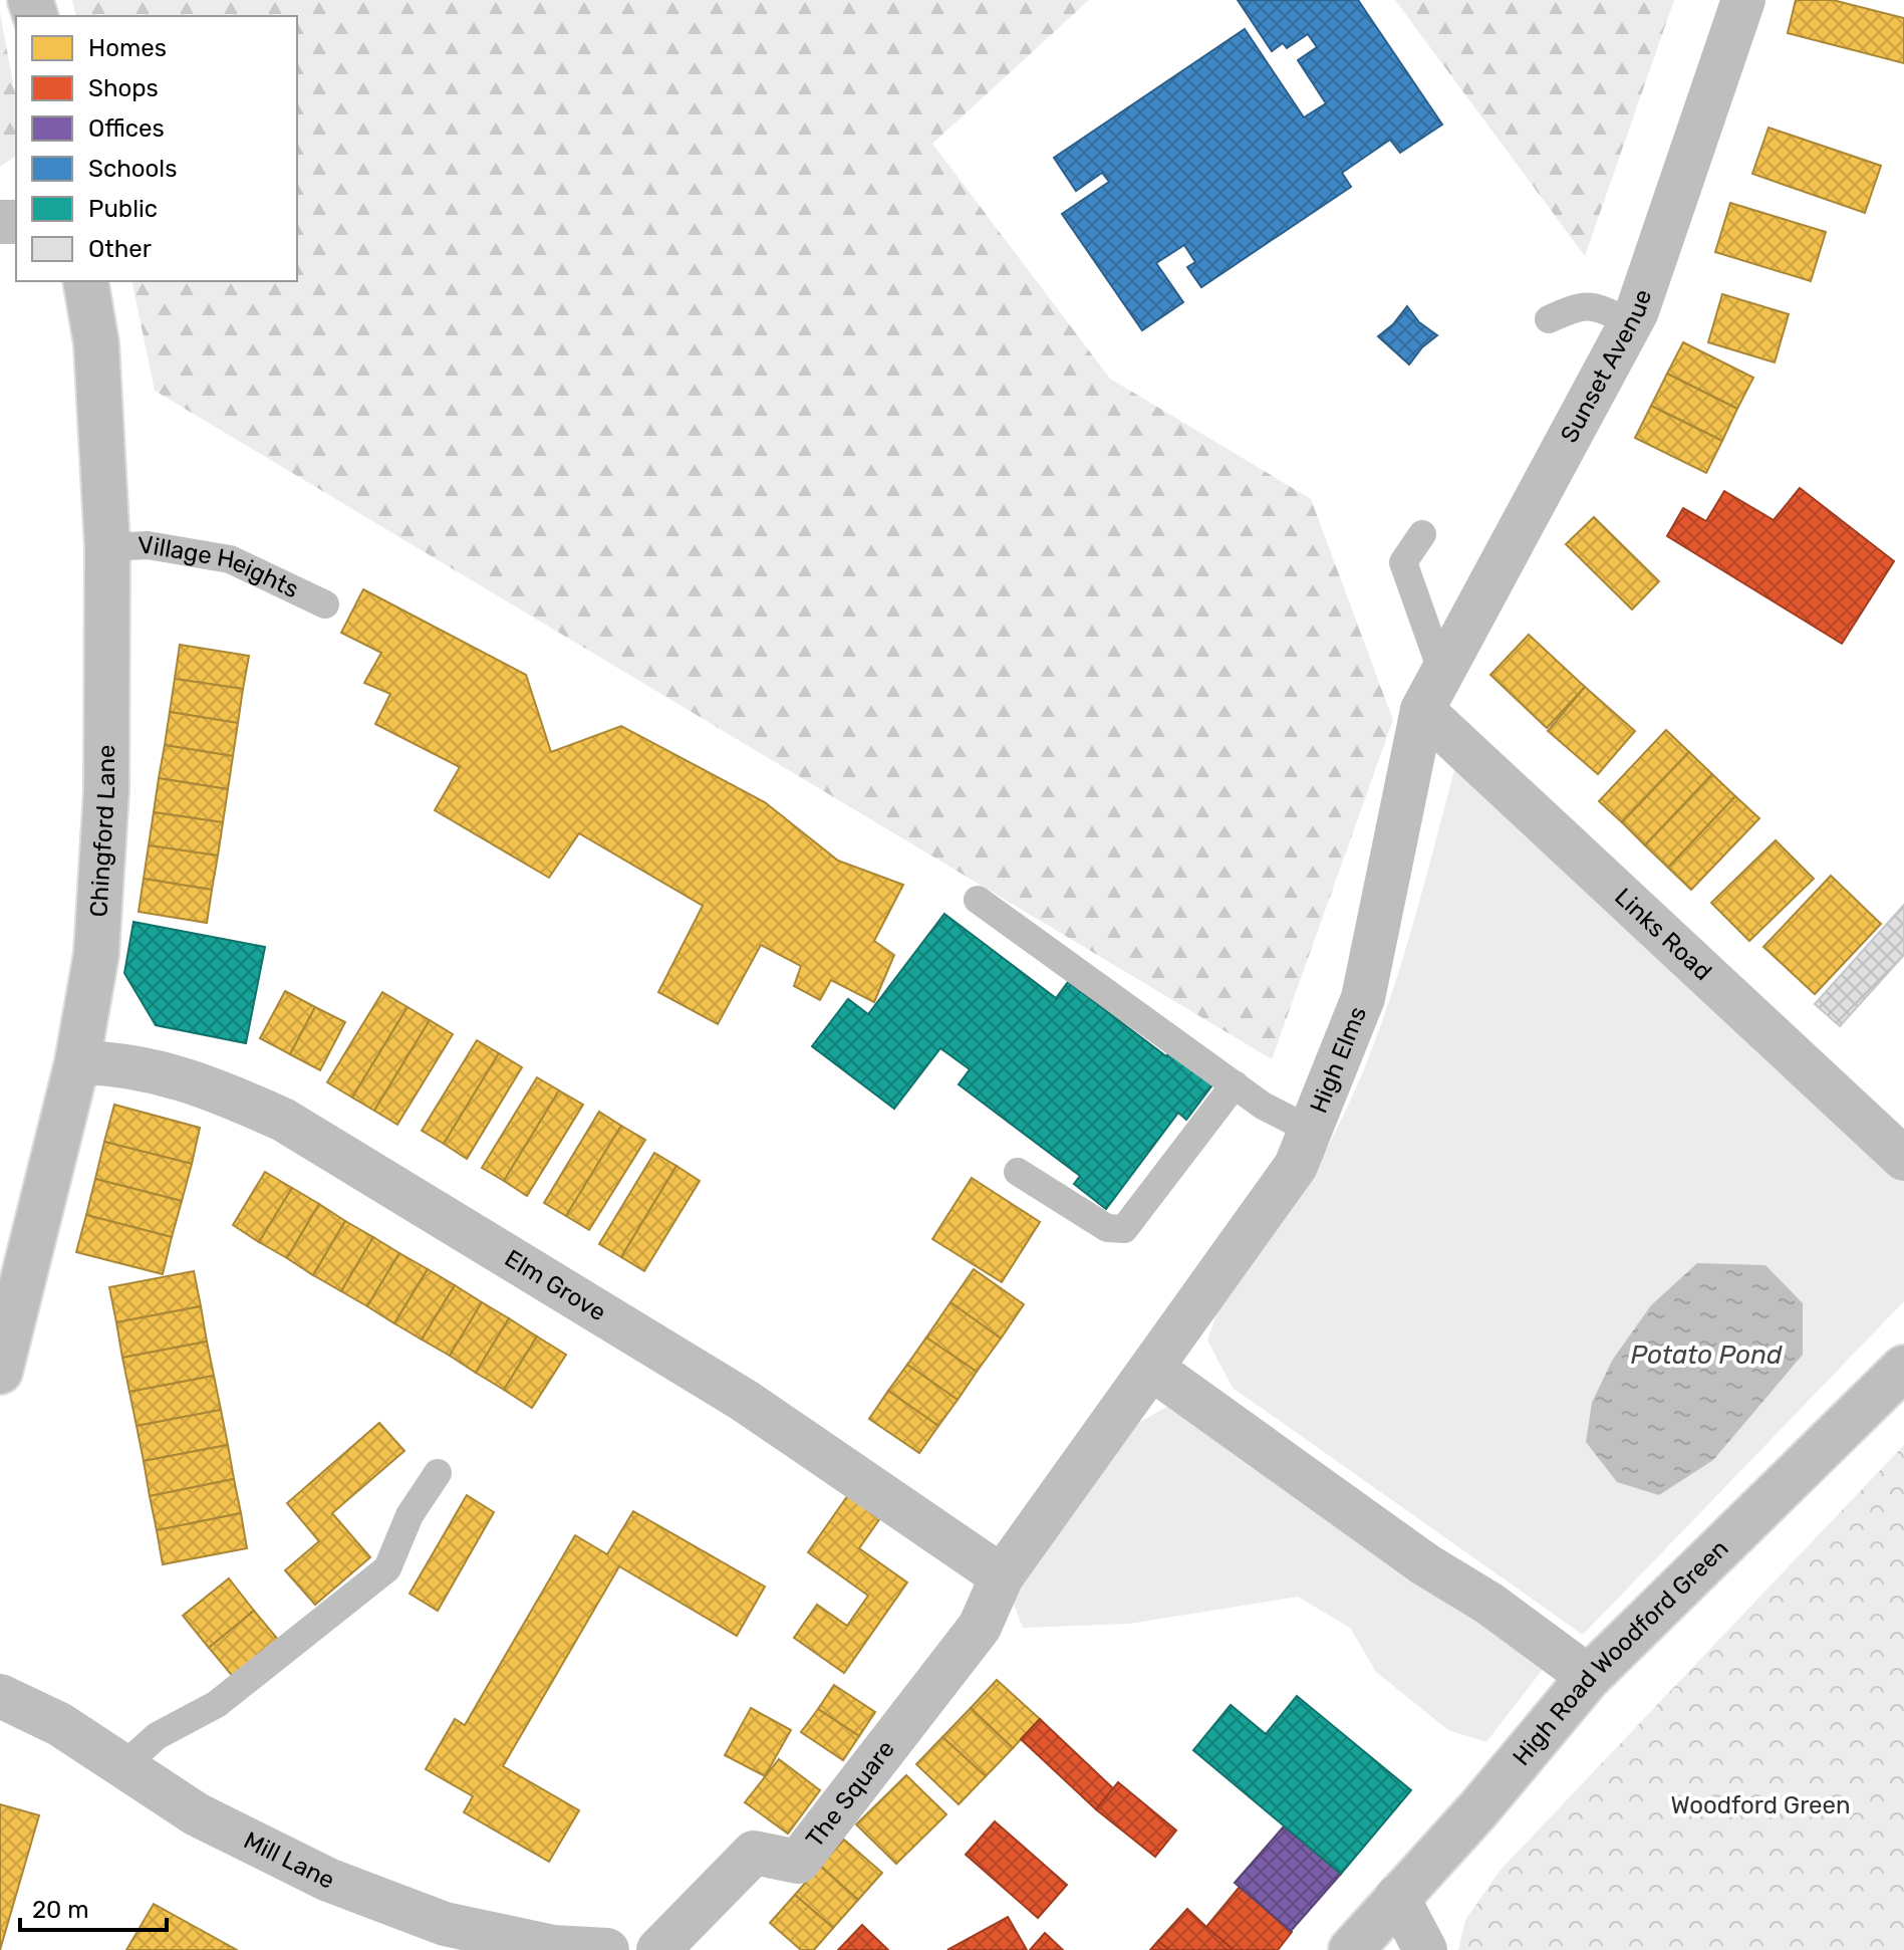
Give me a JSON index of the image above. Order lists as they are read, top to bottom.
{
  "streets": {
    "street": [
      "Sunset Avenue",
      "Chingford Lane",
      "Links Road",
      "High Elms",
      "Elm Grove",
      "High Road Woodford Green",
      "The Square",
      "Mill Lane"
    ],
    "lane": ["Village Heights"]
  },
  "crossings": [
    ["Sunset Avenue", "Links Road"],
    ["Sunset Avenue", "High Elms"],
    ["Village Heights", "Chingford Lane"],
    ["Chingford Lane", "Elm Grove"],
    ["Links Road", "High Elms"],
    ["High Elms", "Elm Grove"],
    ["High Elms", "The Square"],
    ["Elm Grove", "The Square"]
  ],
  "water": ["Potato Pond"],
  "parks": ["Woodford Green"],
  "legend": [
    "Homes",
    "Shops",
    "Offices",
    "Schools",
    "Public",
    "Other"
  ],
  "scale_bar": "20 m"
}
